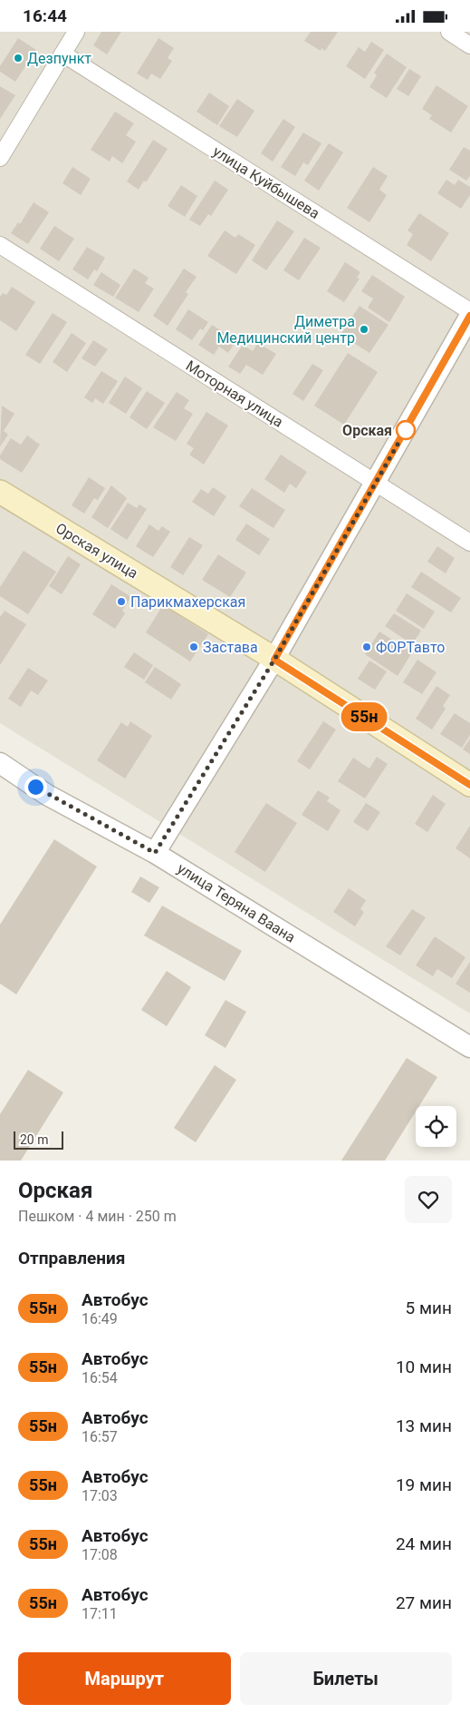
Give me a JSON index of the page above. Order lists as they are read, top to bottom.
{
  "streets": {
    "main road": ["Орская улица"],
    "street": ["улица Куйбышева", "Моторная улица", "улица Теряна Ваана"]
  },
  "places": [
    "Дезпункт",
    "Диметра Медицинский центр",
    "Орская",
    "Парикмахерская",
    "Застава",
    "ФОРТавто"
  ],
  "lines": ["bus line 55н"],
  "scale_bar": "20 m",
  "page": {
    "status": "16:44",
    "on_map": "55н",
    "scale": "20 m",
    "heading": [
      ["Орская", "Пешком · 4 мин · 250 m"],
      "Отправления"
    ],
    "list": [
      {
        "mark": "55н",
        "name": "Автобус",
        "note": "16:49",
        "value": "5 мин"
      },
      {
        "mark": "55н",
        "name": "Автобус",
        "note": "16:54",
        "value": "10 мин"
      },
      {
        "mark": "55н",
        "name": "Автобус",
        "note": "16:57",
        "value": "13 мин"
      },
      {
        "mark": "55н",
        "name": "Автобус",
        "note": "17:03",
        "value": "19 мин"
      },
      {
        "mark": "55н",
        "name": "Автобус",
        "note": "17:08",
        "value": "24 мин"
      },
      {
        "mark": "55н",
        "name": "Автобус",
        "note": "17:11",
        "value": "27 мин"
      }
    ],
    "buttons": ["Маршрут", "Билеты"]
  }
}
